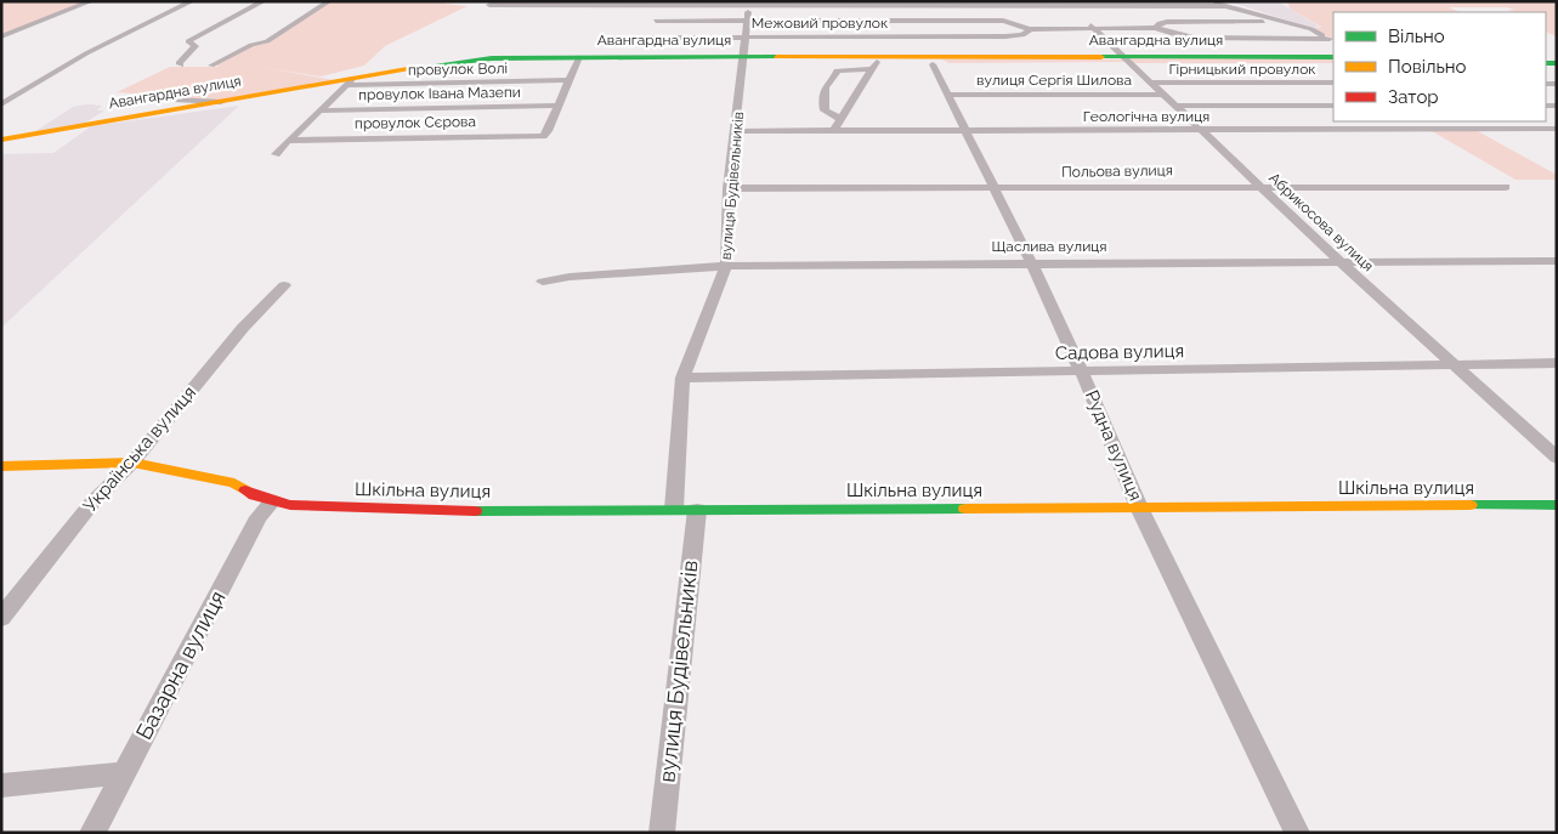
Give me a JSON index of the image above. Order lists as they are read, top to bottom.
{
  "streets": {
    "street": [
      "Межовий провулок",
      "Авангардна вулиця",
      "провулок Волі",
      "Гірницький провулок",
      "вулиця Сергія Шилова",
      "провулок Івана Мазепи",
      "Геологічна вулиця",
      "провулок Сєрова",
      "Польова вулиця",
      "вулиця Будівельників",
      "Абрикосова вулиця",
      "Щаслива вулиця",
      "Садова вулиця",
      "Рудна вулиця",
      "Українська вулиця",
      "Шкільна вулиця",
      "Базарна вулиця"
    ]
  },
  "crossings": [
    ["Межовий провулок", "вулиця Будівельників"],
    ["Межовий провулок", "Рудна вулиця"],
    ["Авангардна вулиця", "провулок Волі"],
    ["Авангардна вулиця", "вулиця Будівельників"],
    ["Авангардна вулиця", "Абрикосова вулиця"],
    ["Авангардна вулиця", "Рудна вулиця"],
    ["Гірницький провулок", "Абрикосова вулиця"],
    ["вулиця Сергія Шилова", "Абрикосова вулиця"],
    ["вулиця Сергія Шилова", "Рудна вулиця"],
    ["провулок Івана Мазепи", "провулок Сєрова"],
    ["Геологічна вулиця", "вулиця Будівельників"],
    ["Геологічна вулиця", "Абрикосова вулиця"],
    ["Геологічна вулиця", "Рудна вулиця"],
    ["Польова вулиця", "вулиця Будівельників"],
    ["Польова вулиця", "Абрикосова вулиця"],
    ["Польова вулиця", "Рудна вулиця"],
    ["вулиця Будівельників", "Щаслива вулиця"],
    ["вулиця Будівельників", "Садова вулиця"],
    ["вулиця Будівельників", "Шкільна вулиця"],
    ["Абрикосова вулиця", "Щаслива вулиця"],
    ["Абрикосова вулиця", "Садова вулиця"],
    ["Щаслива вулиця", "Рудна вулиця"],
    ["Садова вулиця", "Рудна вулиця"],
    ["Рудна вулиця", "Шкільна вулиця"],
    ["Українська вулиця", "Шкільна вулиця"],
    ["Шкільна вулиця", "Базарна вулиця"]
  ],
  "legend": ["Вільно", "Повільно", "Затор"]
}
